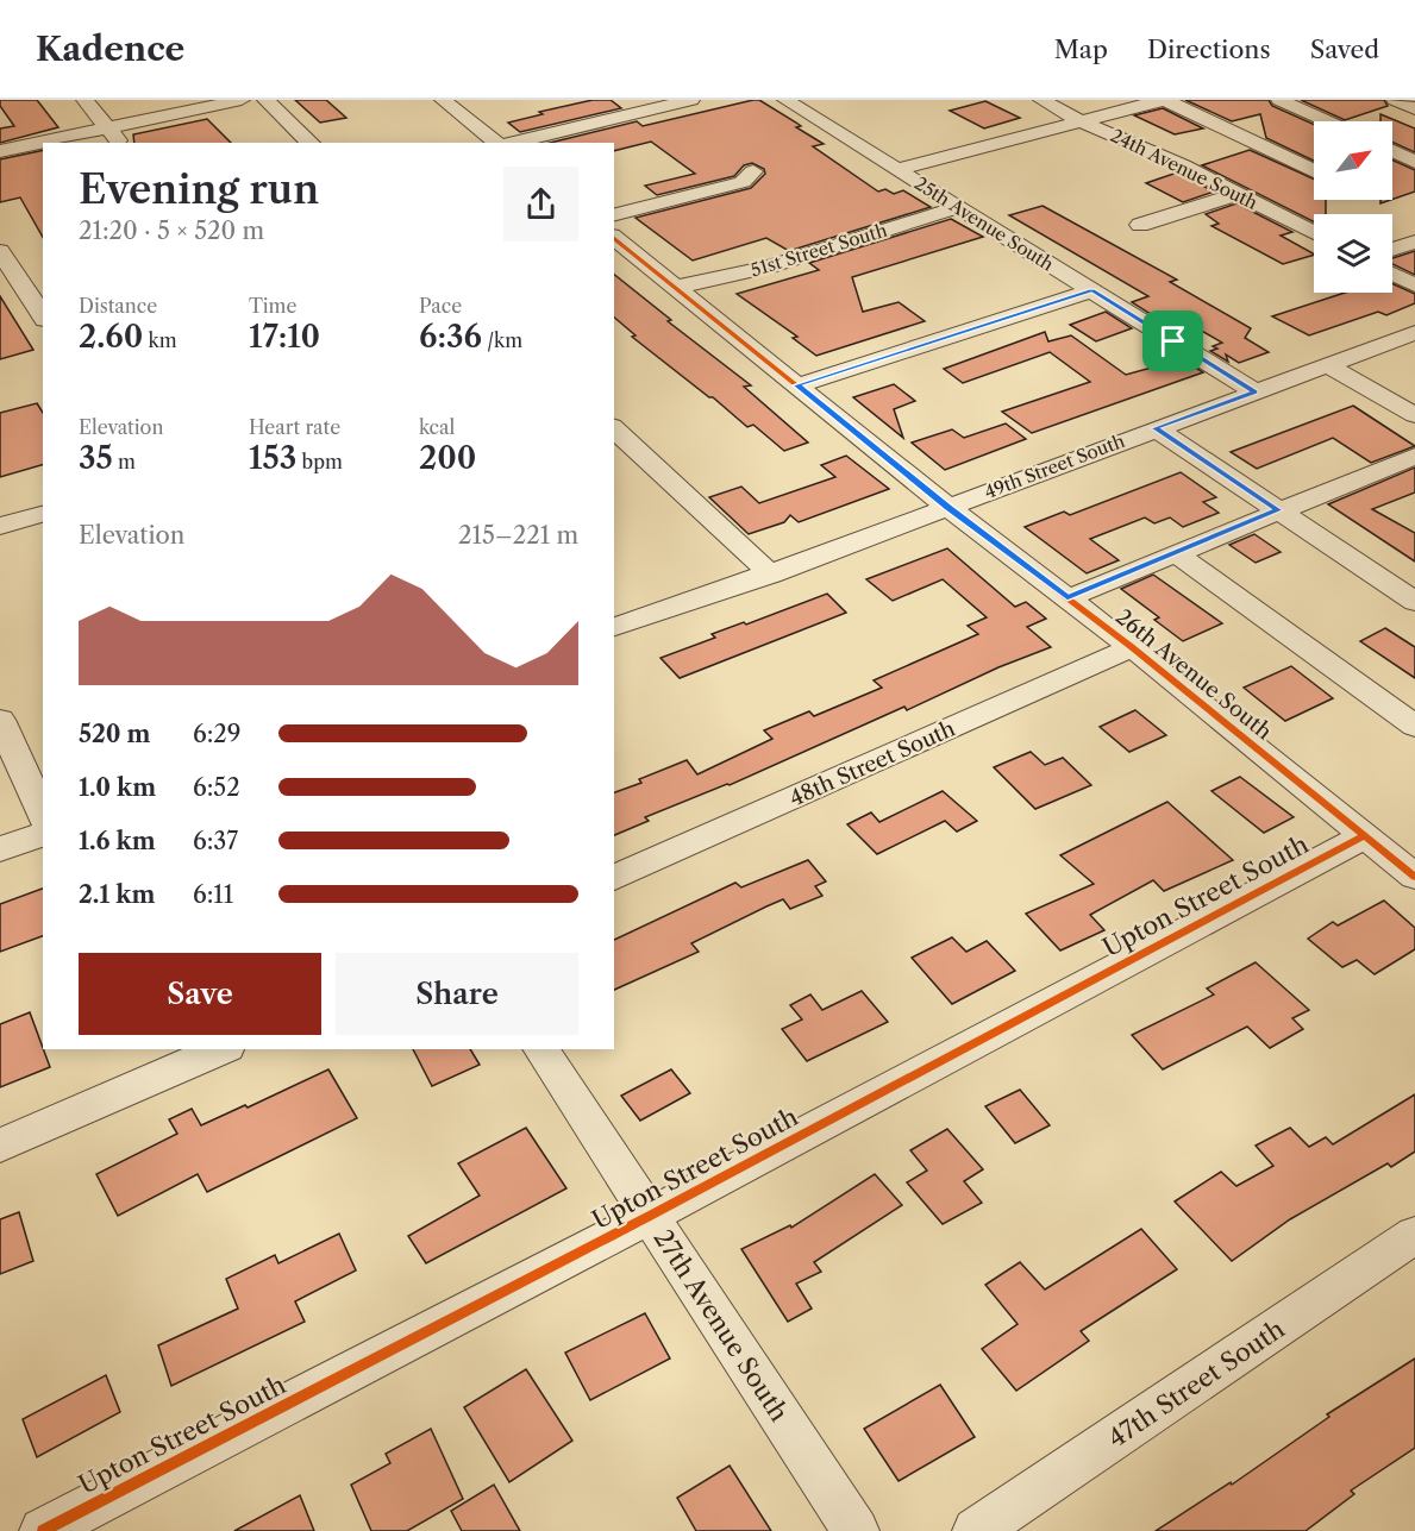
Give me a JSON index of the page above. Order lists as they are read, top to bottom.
{
  "streets": {
    "street": [
      "24th Avenue South",
      "25th Avenue South",
      "51st Street South",
      "49th Street South",
      "26th Avenue South",
      "48th Street South",
      "Upton Street South",
      "27th Avenue South",
      "47th Street South"
    ]
  },
  "crossings": [
    ["25th Avenue South", "51st Street South"],
    ["25th Avenue South", "49th Street South"],
    ["51st Street South", "26th Avenue South"],
    ["49th Street South", "26th Avenue South"],
    ["26th Avenue South", "48th Street South"],
    ["26th Avenue South", "Upton Street South"],
    ["Upton Street South", "27th Avenue South"]
  ],
  "north": "top right",
  "page": {
    "header": "Kadence",
    "nav": ["Map", "Directions", "Saved"],
    "heading": ["Evening run", "21:20 · 5 × 520 m"],
    "stats": [
      ["Distance", "2.60 km"],
      ["Time", "17:10"],
      ["Pace", "6:36 /km"],
      ["Elevation", "35 m"],
      ["Heart rate", "153 bpm"],
      ["kcal", "200"]
    ],
    "chart": ["Elevation", "215–221 m"],
    "list": [
      {
        "name": "520 m",
        "note": "6:29"
      },
      {
        "name": "1.0 km",
        "note": "6:52"
      },
      {
        "name": "1.6 km",
        "note": "6:37"
      },
      {
        "name": "2.1 km",
        "note": "6:11"
      }
    ],
    "buttons": ["Save", "Share"]
  }
}
